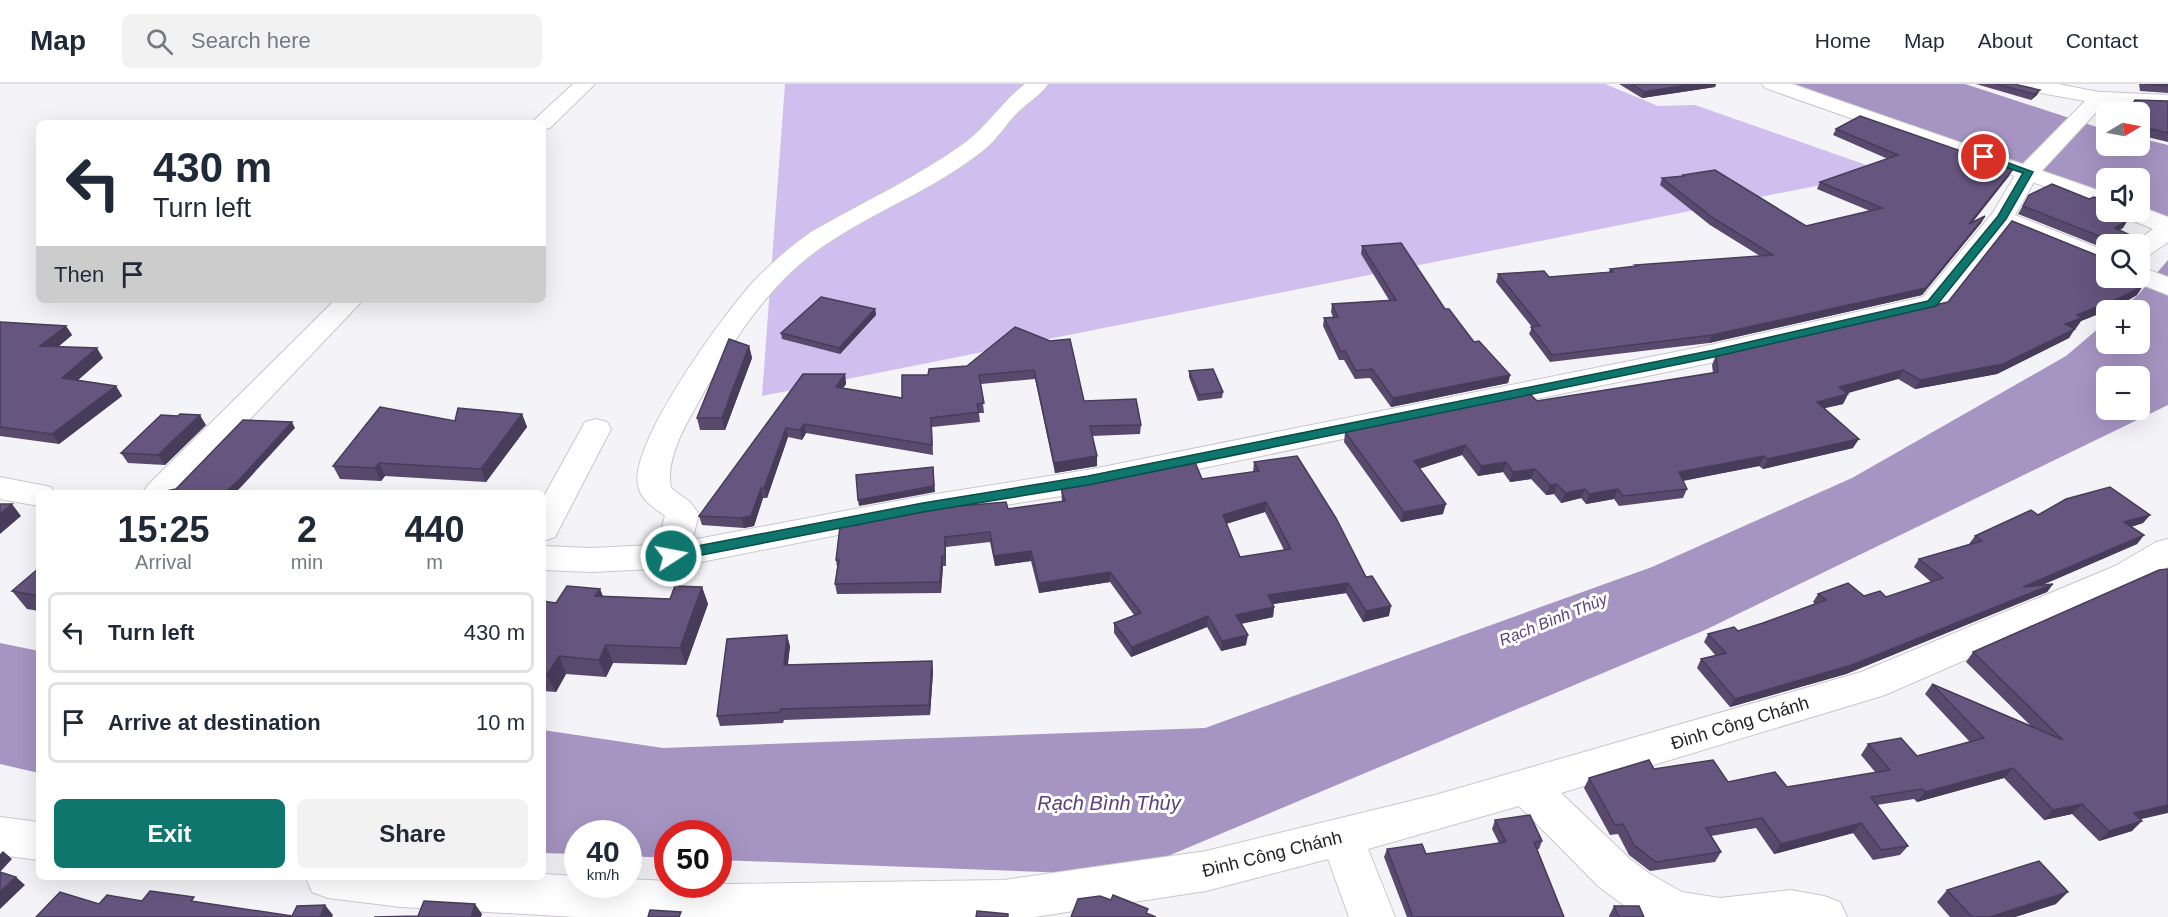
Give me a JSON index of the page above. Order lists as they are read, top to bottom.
{
  "streets": {
    "street": ["Đinh Công Chánh"]
  },
  "water": ["Rạch Bình Thủy"],
  "north": "right",
  "page": {
    "header": "Map",
    "search": "Search here",
    "nav": [
      "Home",
      "Map",
      "About",
      "Contact"
    ],
    "map_buttons": ["+", "−"],
    "turn": ["430 m", "Turn left"],
    "then": "Then",
    "eta": [
      "15:25",
      "Arrival",
      "2",
      "min",
      "440",
      "m"
    ],
    "list": [
      {
        "name": "Turn left",
        "value": "430 m"
      },
      {
        "name": "Arrive at destination",
        "value": "10 m"
      }
    ],
    "buttons": ["Exit", "Share"],
    "speed": "40 km/h",
    "limit": "50"
  }
}
